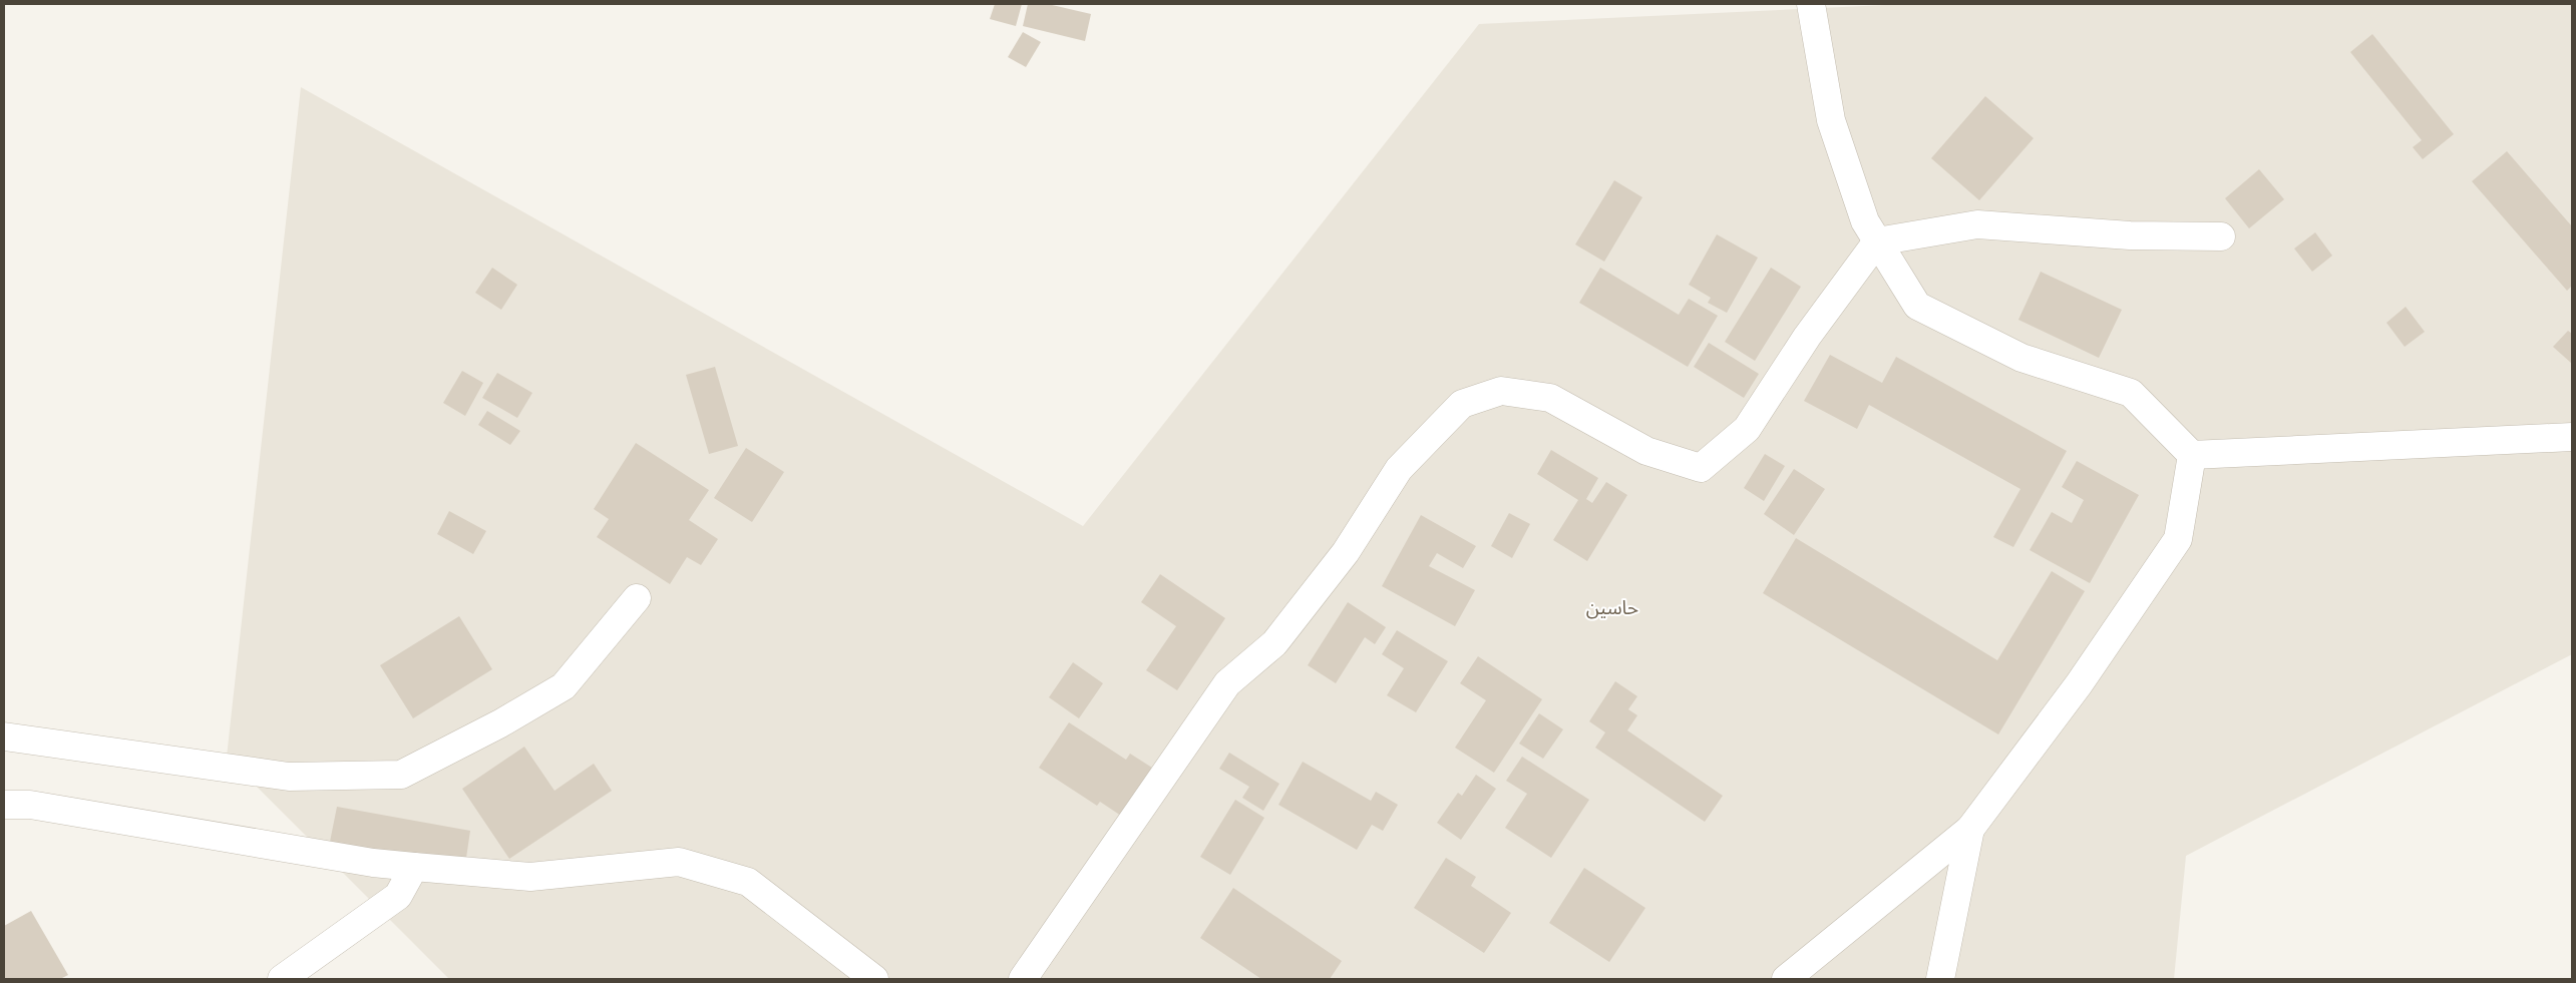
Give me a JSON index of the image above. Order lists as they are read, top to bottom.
{
  "districts": ["حاسين"]
}
